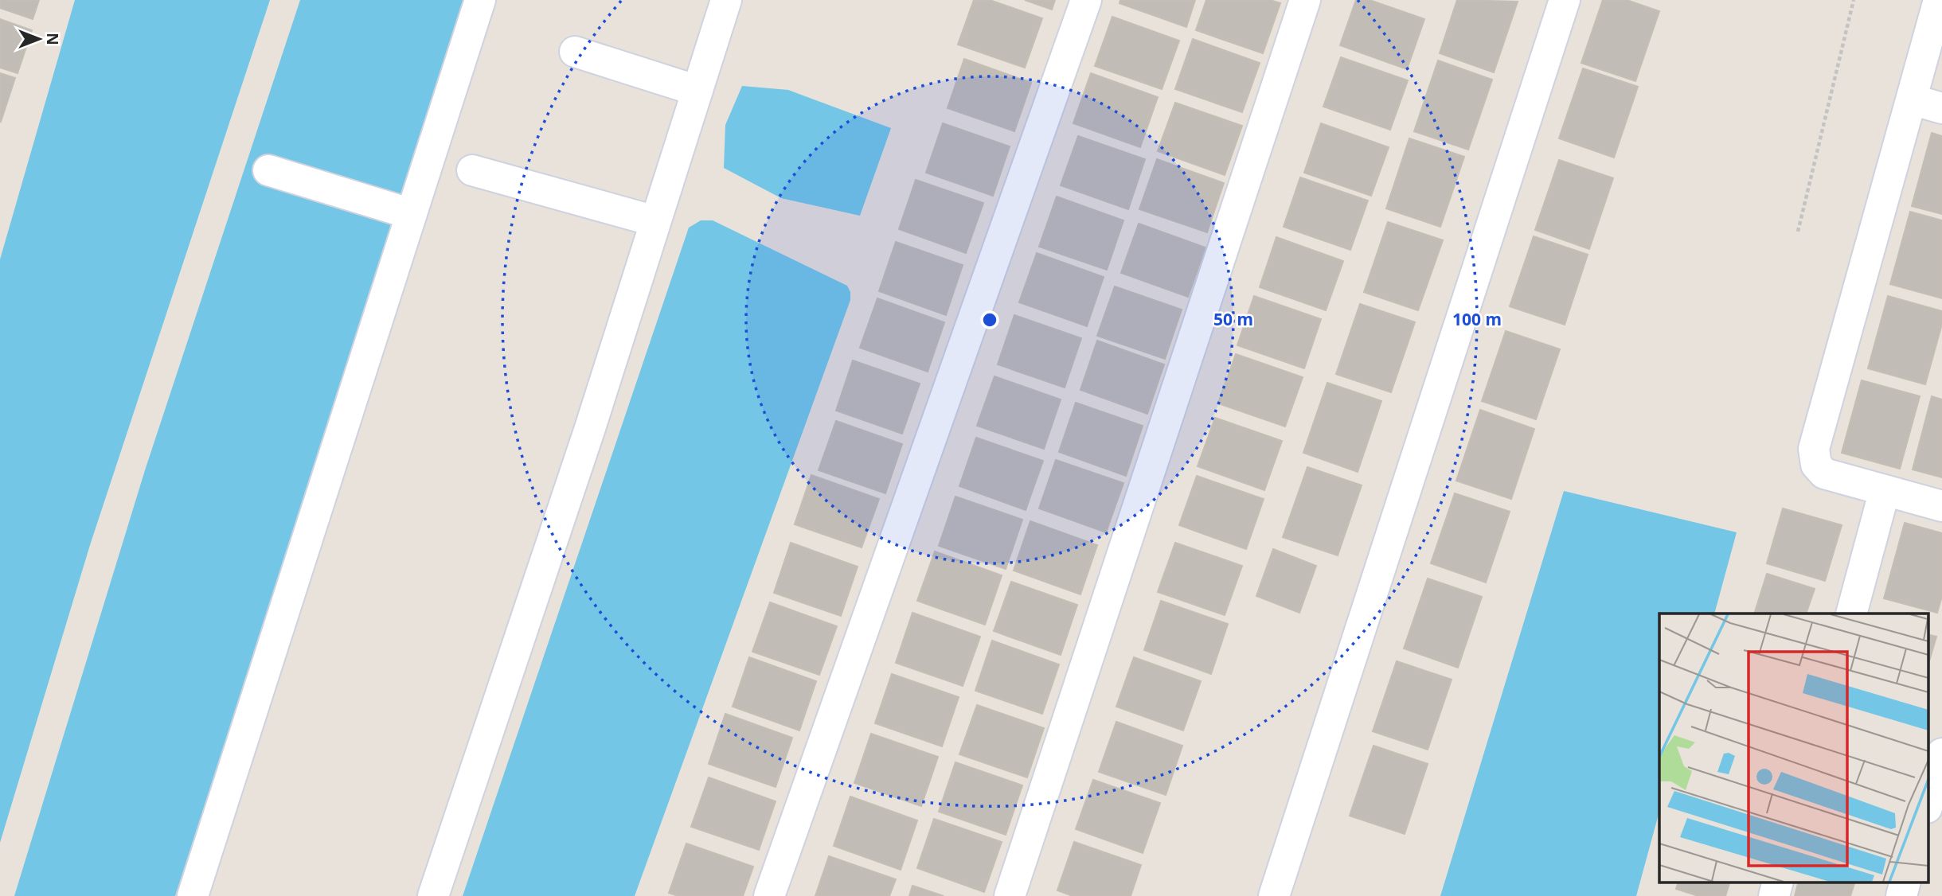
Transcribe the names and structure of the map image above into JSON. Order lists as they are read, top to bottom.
{
  "north": "right",
  "rings": ["50 m", "100 m"]
}
